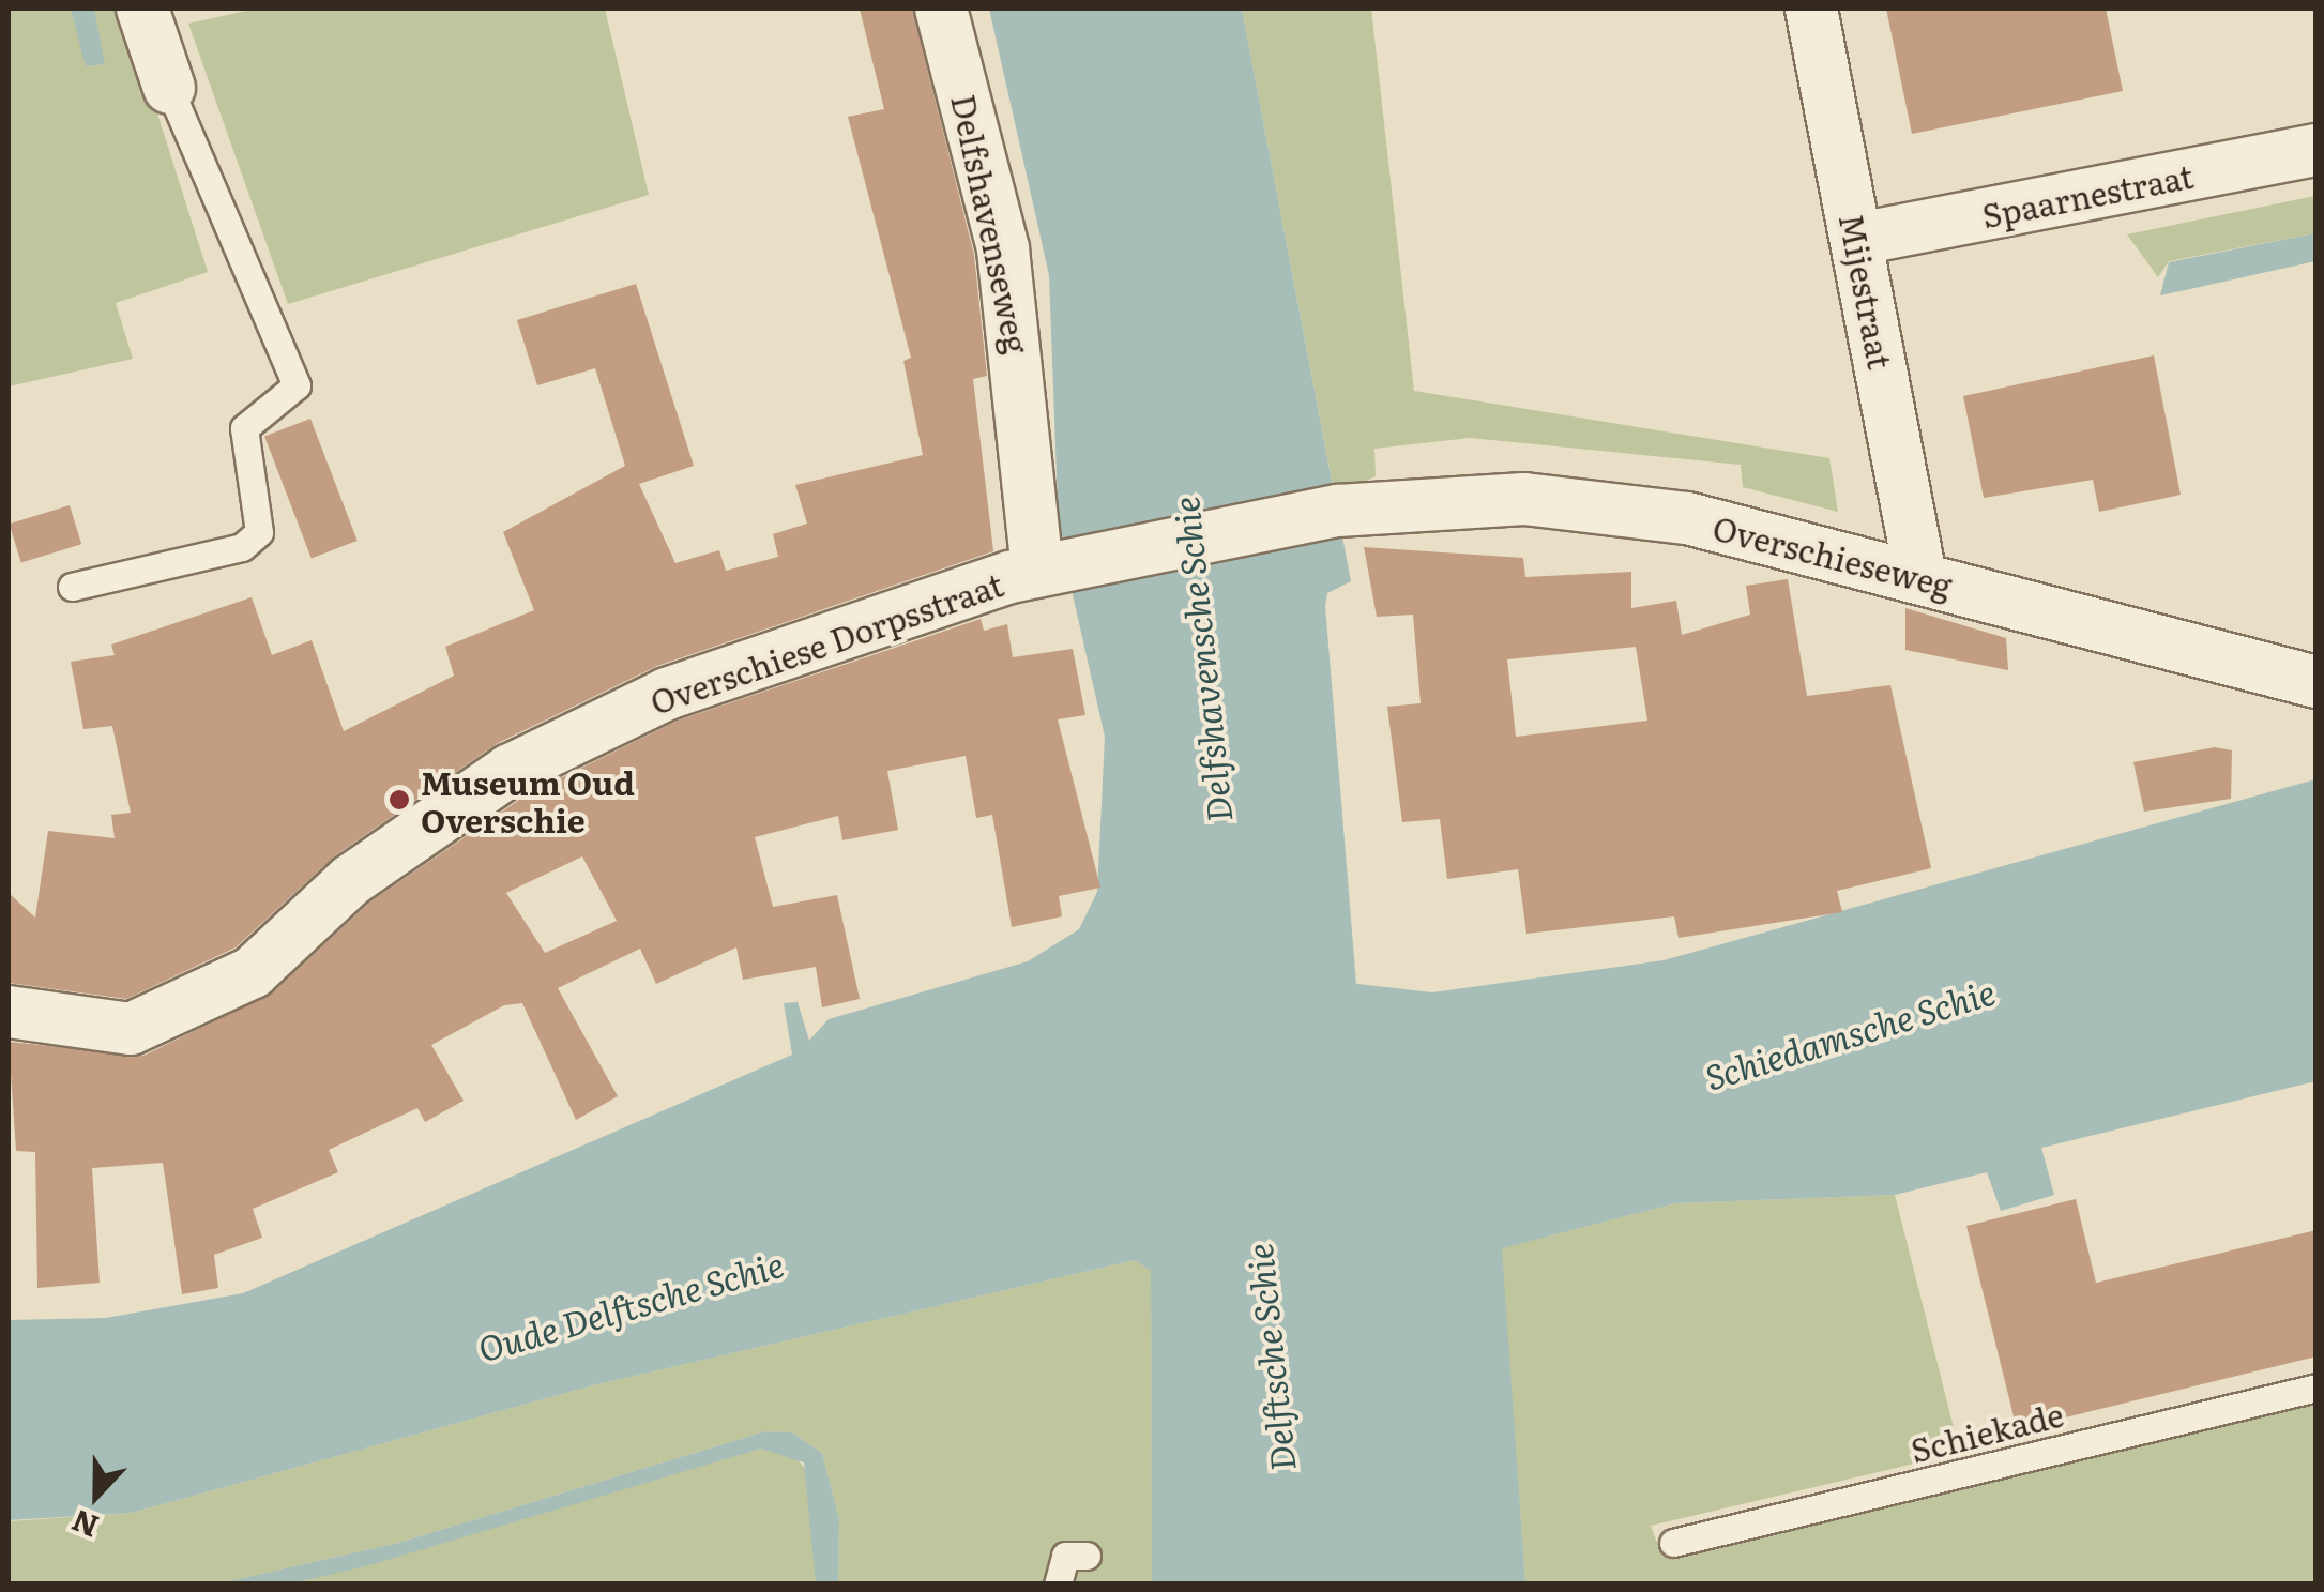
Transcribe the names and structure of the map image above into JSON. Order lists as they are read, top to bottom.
{
  "streets": {
    "street": [
      "Spaarnestraat",
      "Delfshavenseweg",
      "Mijestraat",
      "Overschieseweg",
      "Overschiese Dorpsstraat"
    ],
    "lane": ["Schiekade"]
  },
  "crossings": [
    ["Spaarnestraat", "Mijestraat"],
    ["Delfshavenseweg", "Overschieseweg"],
    ["Delfshavenseweg", "Overschiese Dorpsstraat"],
    ["Mijestraat", "Overschieseweg"],
    ["Overschieseweg", "Overschiese Dorpsstraat"]
  ],
  "water": [
    "Delfshavensche Schie",
    "Schiedamsche Schie",
    "Oude Delftsche Schie",
    "Delftsche Schie"
  ],
  "places": ["Museum Oud Overschie"],
  "north": "bottom"
}
